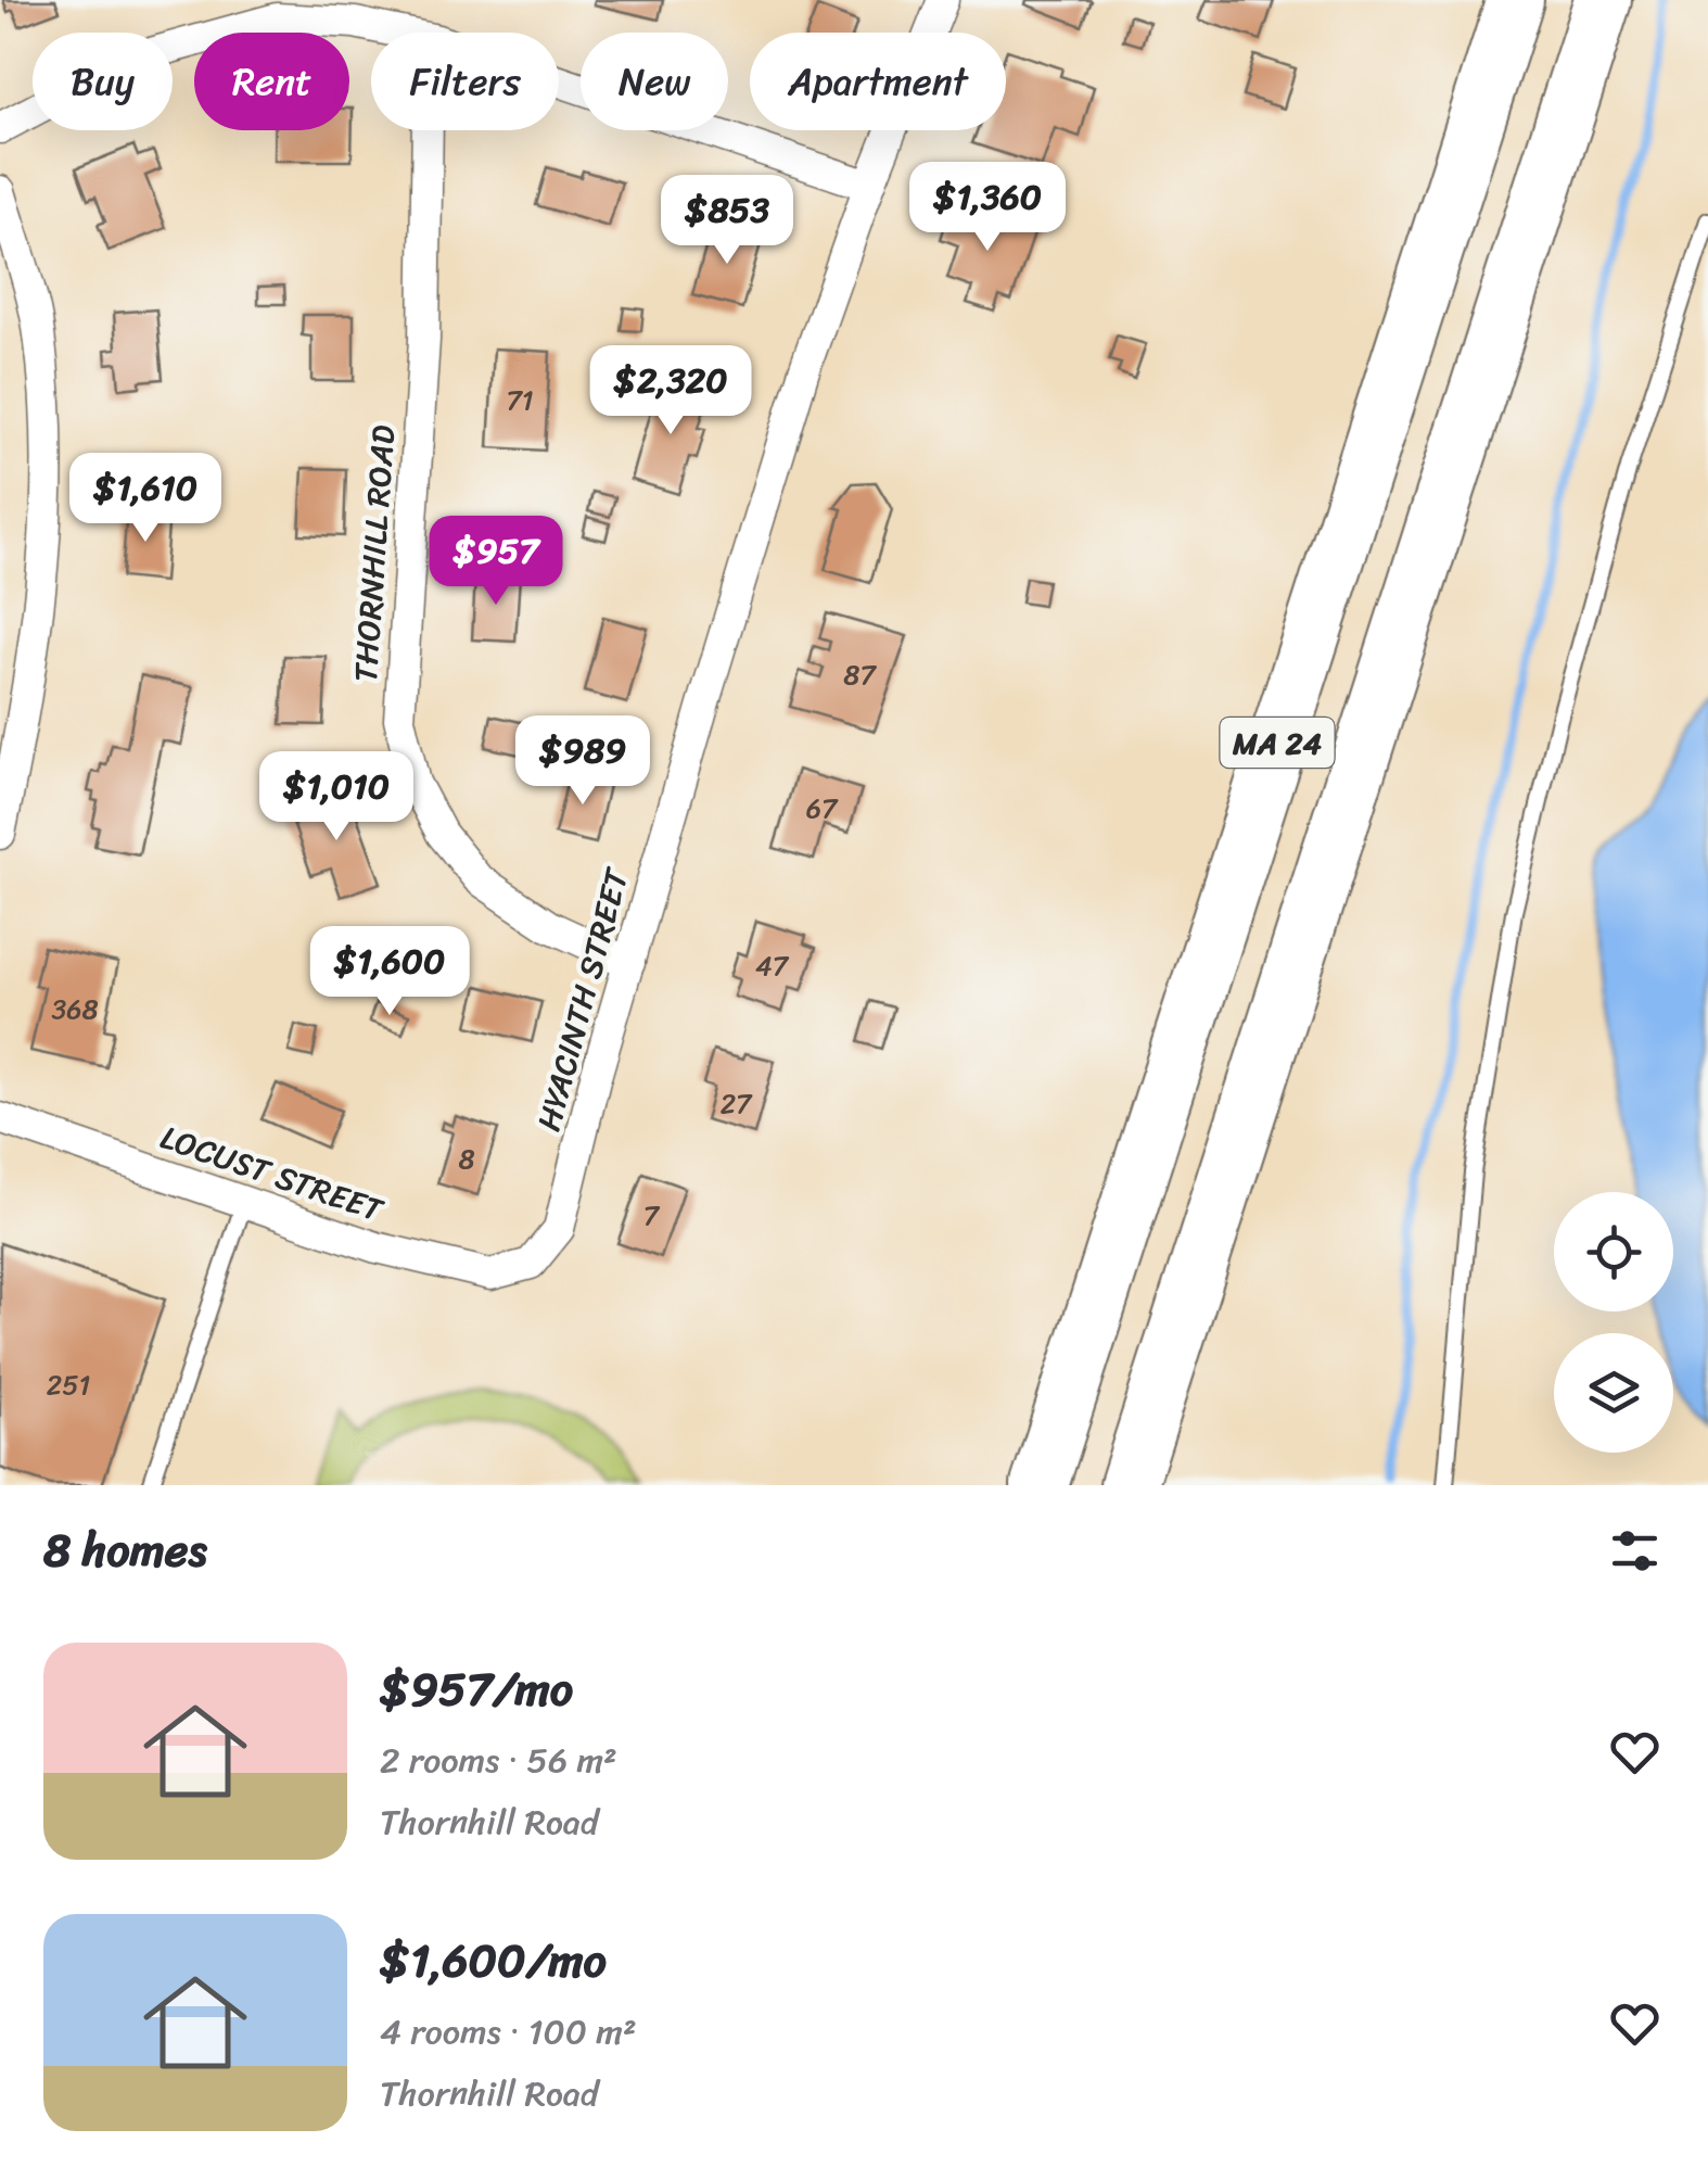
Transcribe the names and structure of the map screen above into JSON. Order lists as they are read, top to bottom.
{
  "streets": {
    "highway": ["MA 24"],
    "street": ["THORNHILL ROAD", "HYACINTH STREET", "LOCUST STREET"]
  },
  "crossings": [
    ["THORNHILL ROAD", "HYACINTH STREET"],
    ["HYACINTH STREET", "LOCUST STREET"]
  ],
  "house_numbers": [
    "71",
    "87",
    "67",
    "47",
    "368",
    "27",
    "8",
    "7",
    "251"
  ],
  "page": {
    "chip": [
      "Buy",
      "Rent",
      "Filters",
      "New",
      "Apartment"
    ],
    "price": [
      "$1,360",
      "$853",
      "$2,320",
      "$1,610",
      "$957",
      "$989",
      "$1,010",
      "$1,600"
    ],
    "heading": "8 homes",
    "list": [
      {
        "name": "$957/mo",
        "note": "2 rooms · 56 m² · Thornhill Road"
      },
      {
        "name": "$1,600/mo",
        "note": "4 rooms · 100 m² · Thornhill Road"
      }
    ]
  }
}
